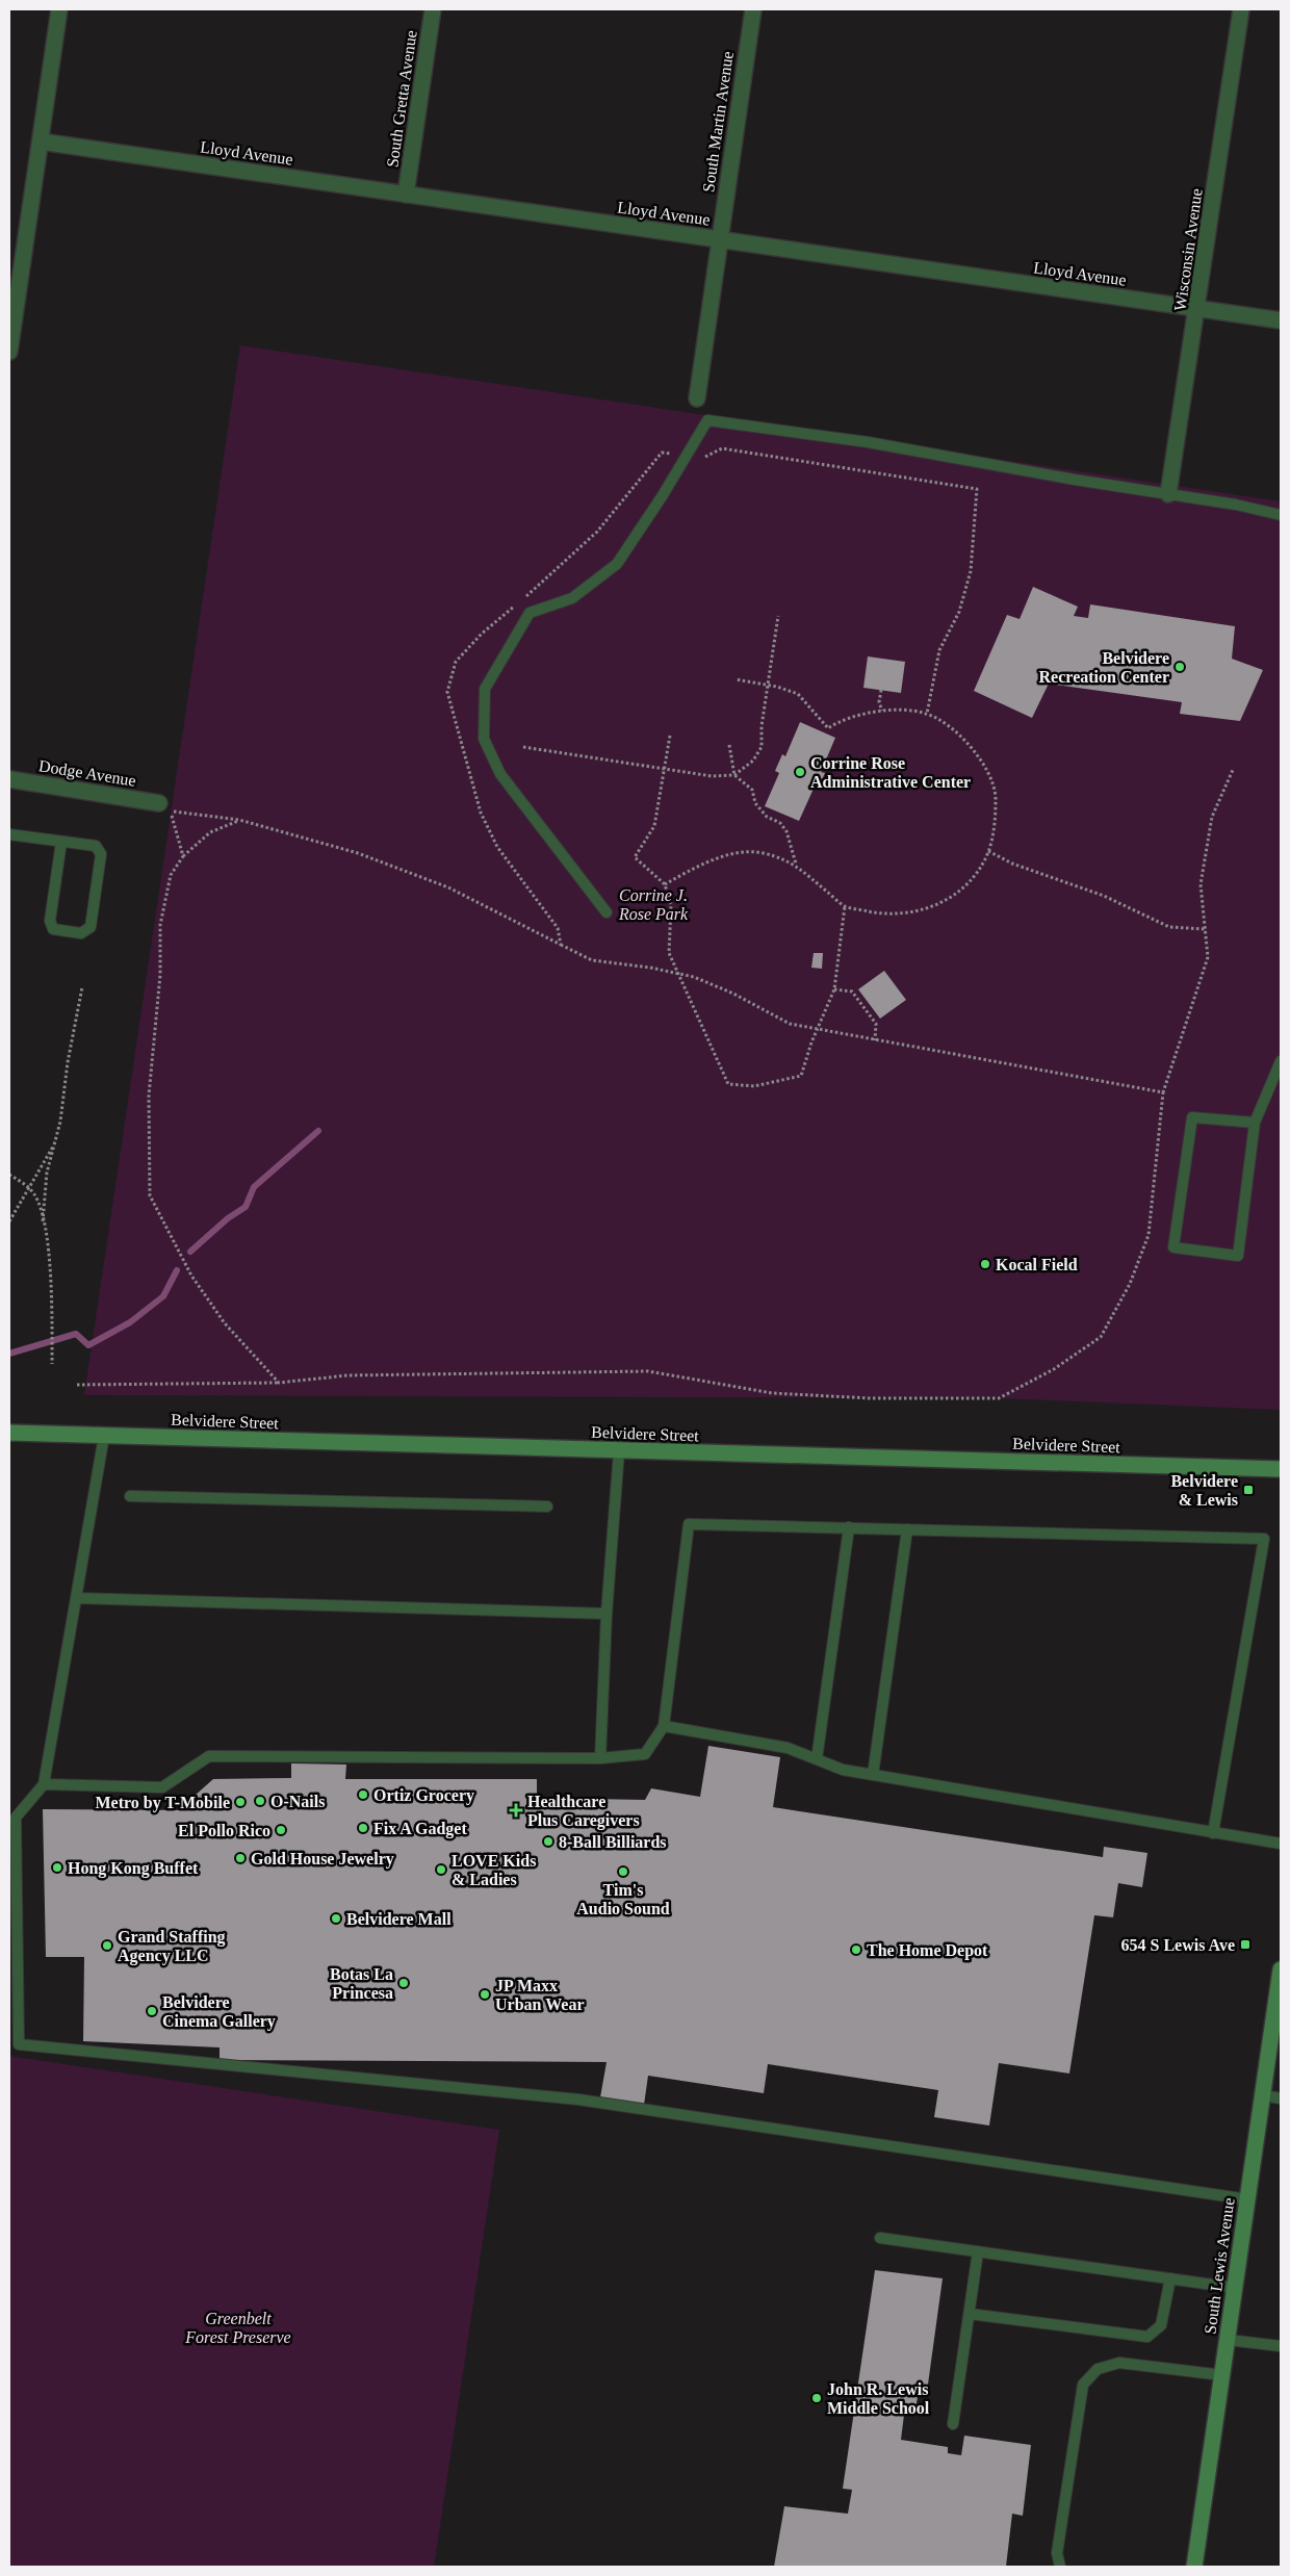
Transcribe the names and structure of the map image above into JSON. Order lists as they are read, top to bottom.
{
  "streets": {
    "main road": ["Belvidere Street", "South Lewis Avenue"],
    "street": [
      "South Gretta Avenue",
      "South Martin Avenue",
      "Lloyd Avenue",
      "Wisconsin Avenue",
      "Dodge Avenue"
    ]
  },
  "crossings": [
    ["South Gretta Avenue", "Lloyd Avenue"],
    ["South Martin Avenue", "Lloyd Avenue"],
    ["Lloyd Avenue", "Wisconsin Avenue"]
  ],
  "parks": ["Corrine J. Rose Park", "Greenbelt Forest Preserve"],
  "places": {
    "other": [
      "Belvidere Recreation Center",
      "Corrine Rose Administrative Center",
      "Kocal Field",
      "Ortiz Grocery",
      "O-Nails",
      "Metro by T-Mobile",
      "Fix A Gadget",
      "El Pollo Rico",
      "8-Ball Billiards",
      "Gold House Jewelry",
      "Hong Kong Buffet",
      "LOVE Kids & Ladies",
      "Tim's Audio Sound",
      "Belvidere Mall",
      "Grand Staffing Agency LLC",
      "The Home Depot",
      "Botas La Princesa",
      "JP Maxx Urban Wear",
      "Belvidere Cinema Gallery",
      "John R. Lewis Middle School"
    ],
    "transit": ["Belvidere & Lewis", "654 S Lewis Ave"],
    "health": ["Healthcare Plus Caregivers"]
  }
}
